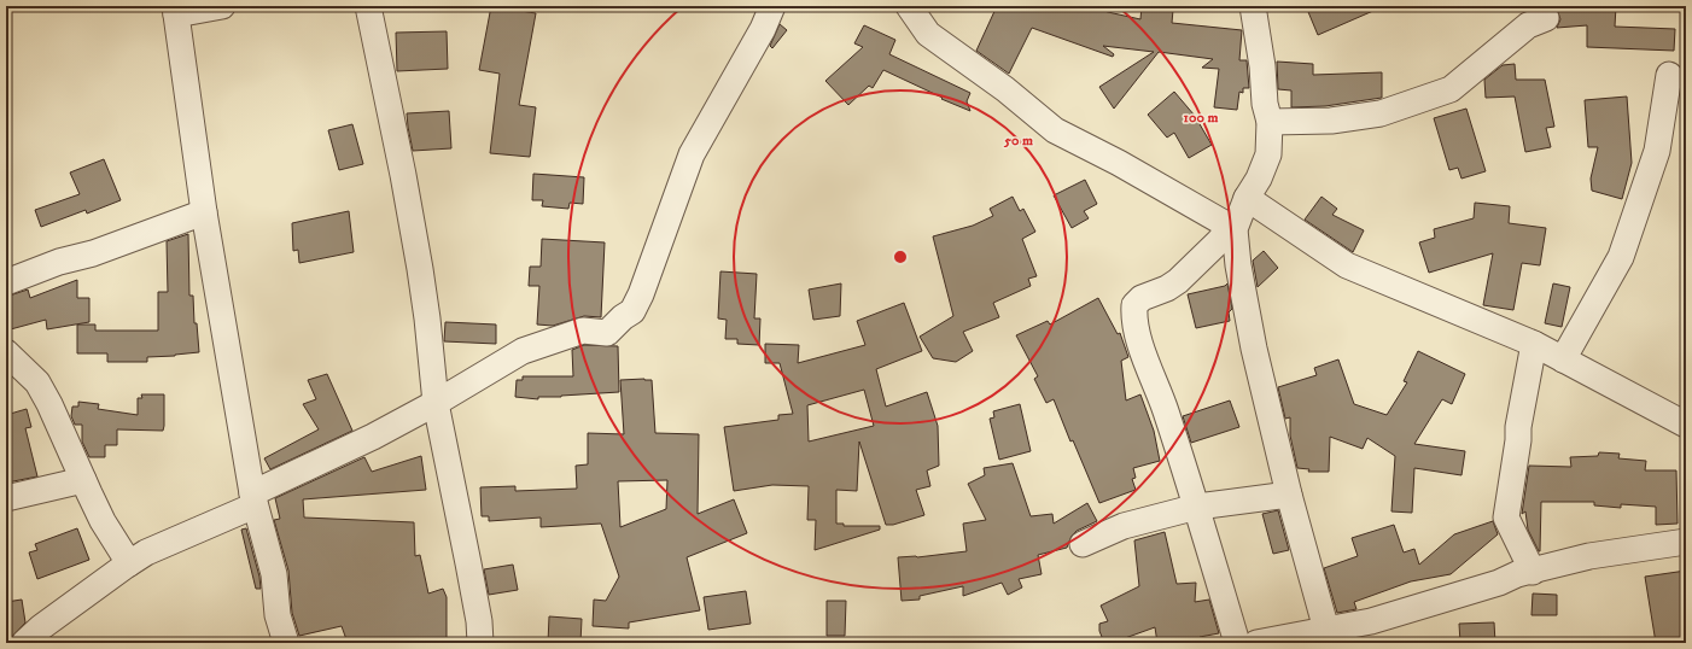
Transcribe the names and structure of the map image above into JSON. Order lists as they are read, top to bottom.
{
  "rings": ["100 m", "50 m"]
}
